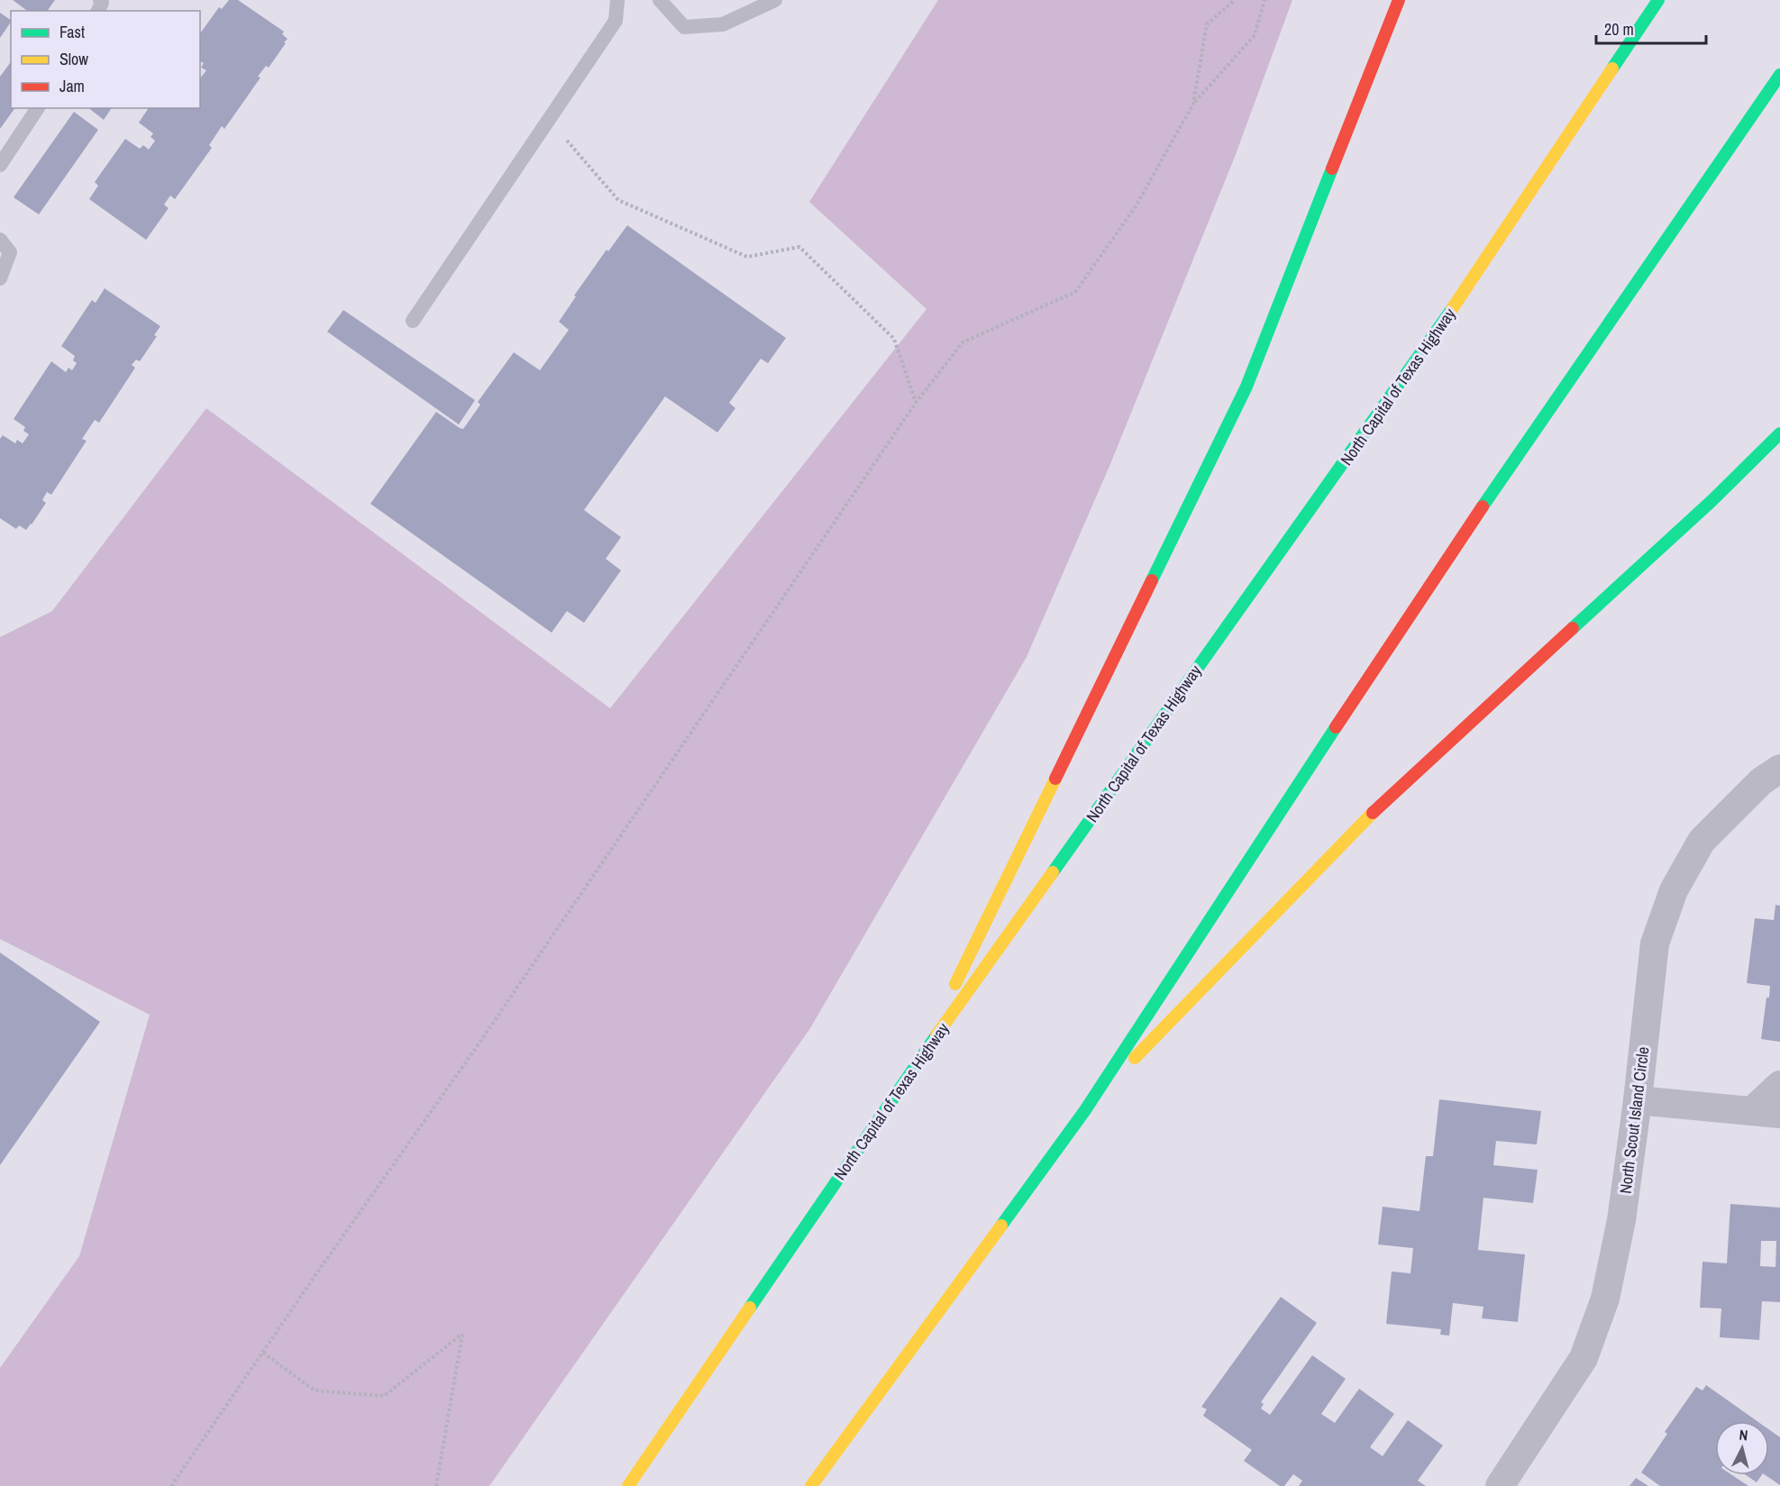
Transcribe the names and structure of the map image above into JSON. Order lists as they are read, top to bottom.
{
  "streets": {
    "highway": ["North Capital of Texas Highway"],
    "street": ["North Scout Island Circle"]
  },
  "legend": ["Fast", "Slow", "Jam"],
  "scale_bar": "20 m",
  "north": "top"
}
